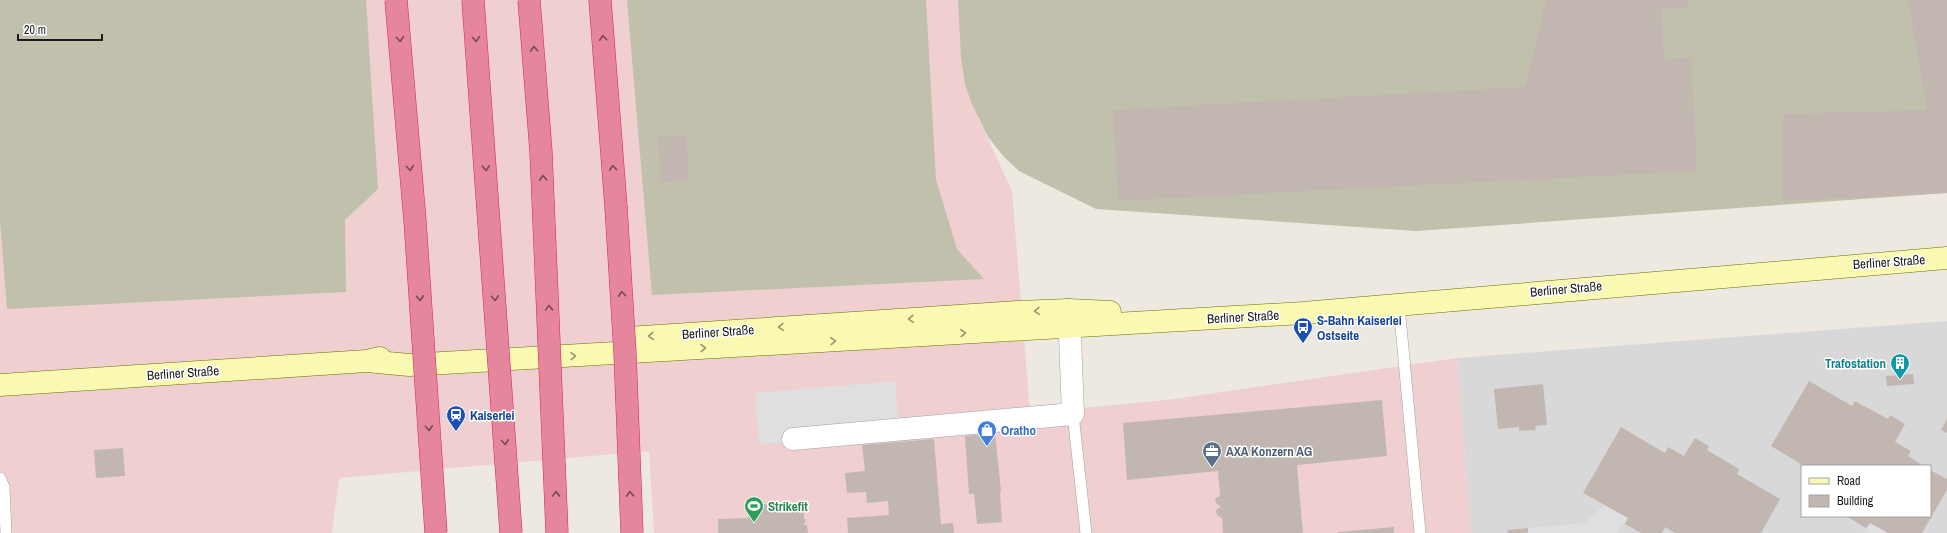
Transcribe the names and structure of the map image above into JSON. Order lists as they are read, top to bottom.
{
  "streets": {
    "main road": ["Berliner Straße"]
  },
  "places": {
    "bus stop": ["S-Bahn Kaiserlei Ostseite"],
    "building": ["Trafostation"],
    "station": ["Kaiserlei"],
    "shop": ["Oratho"],
    "office": ["AXA Konzern AG"],
    "sports": ["Strikefit"]
  },
  "legend": ["Road", "Building"],
  "scale_bar": "20 m"
}
